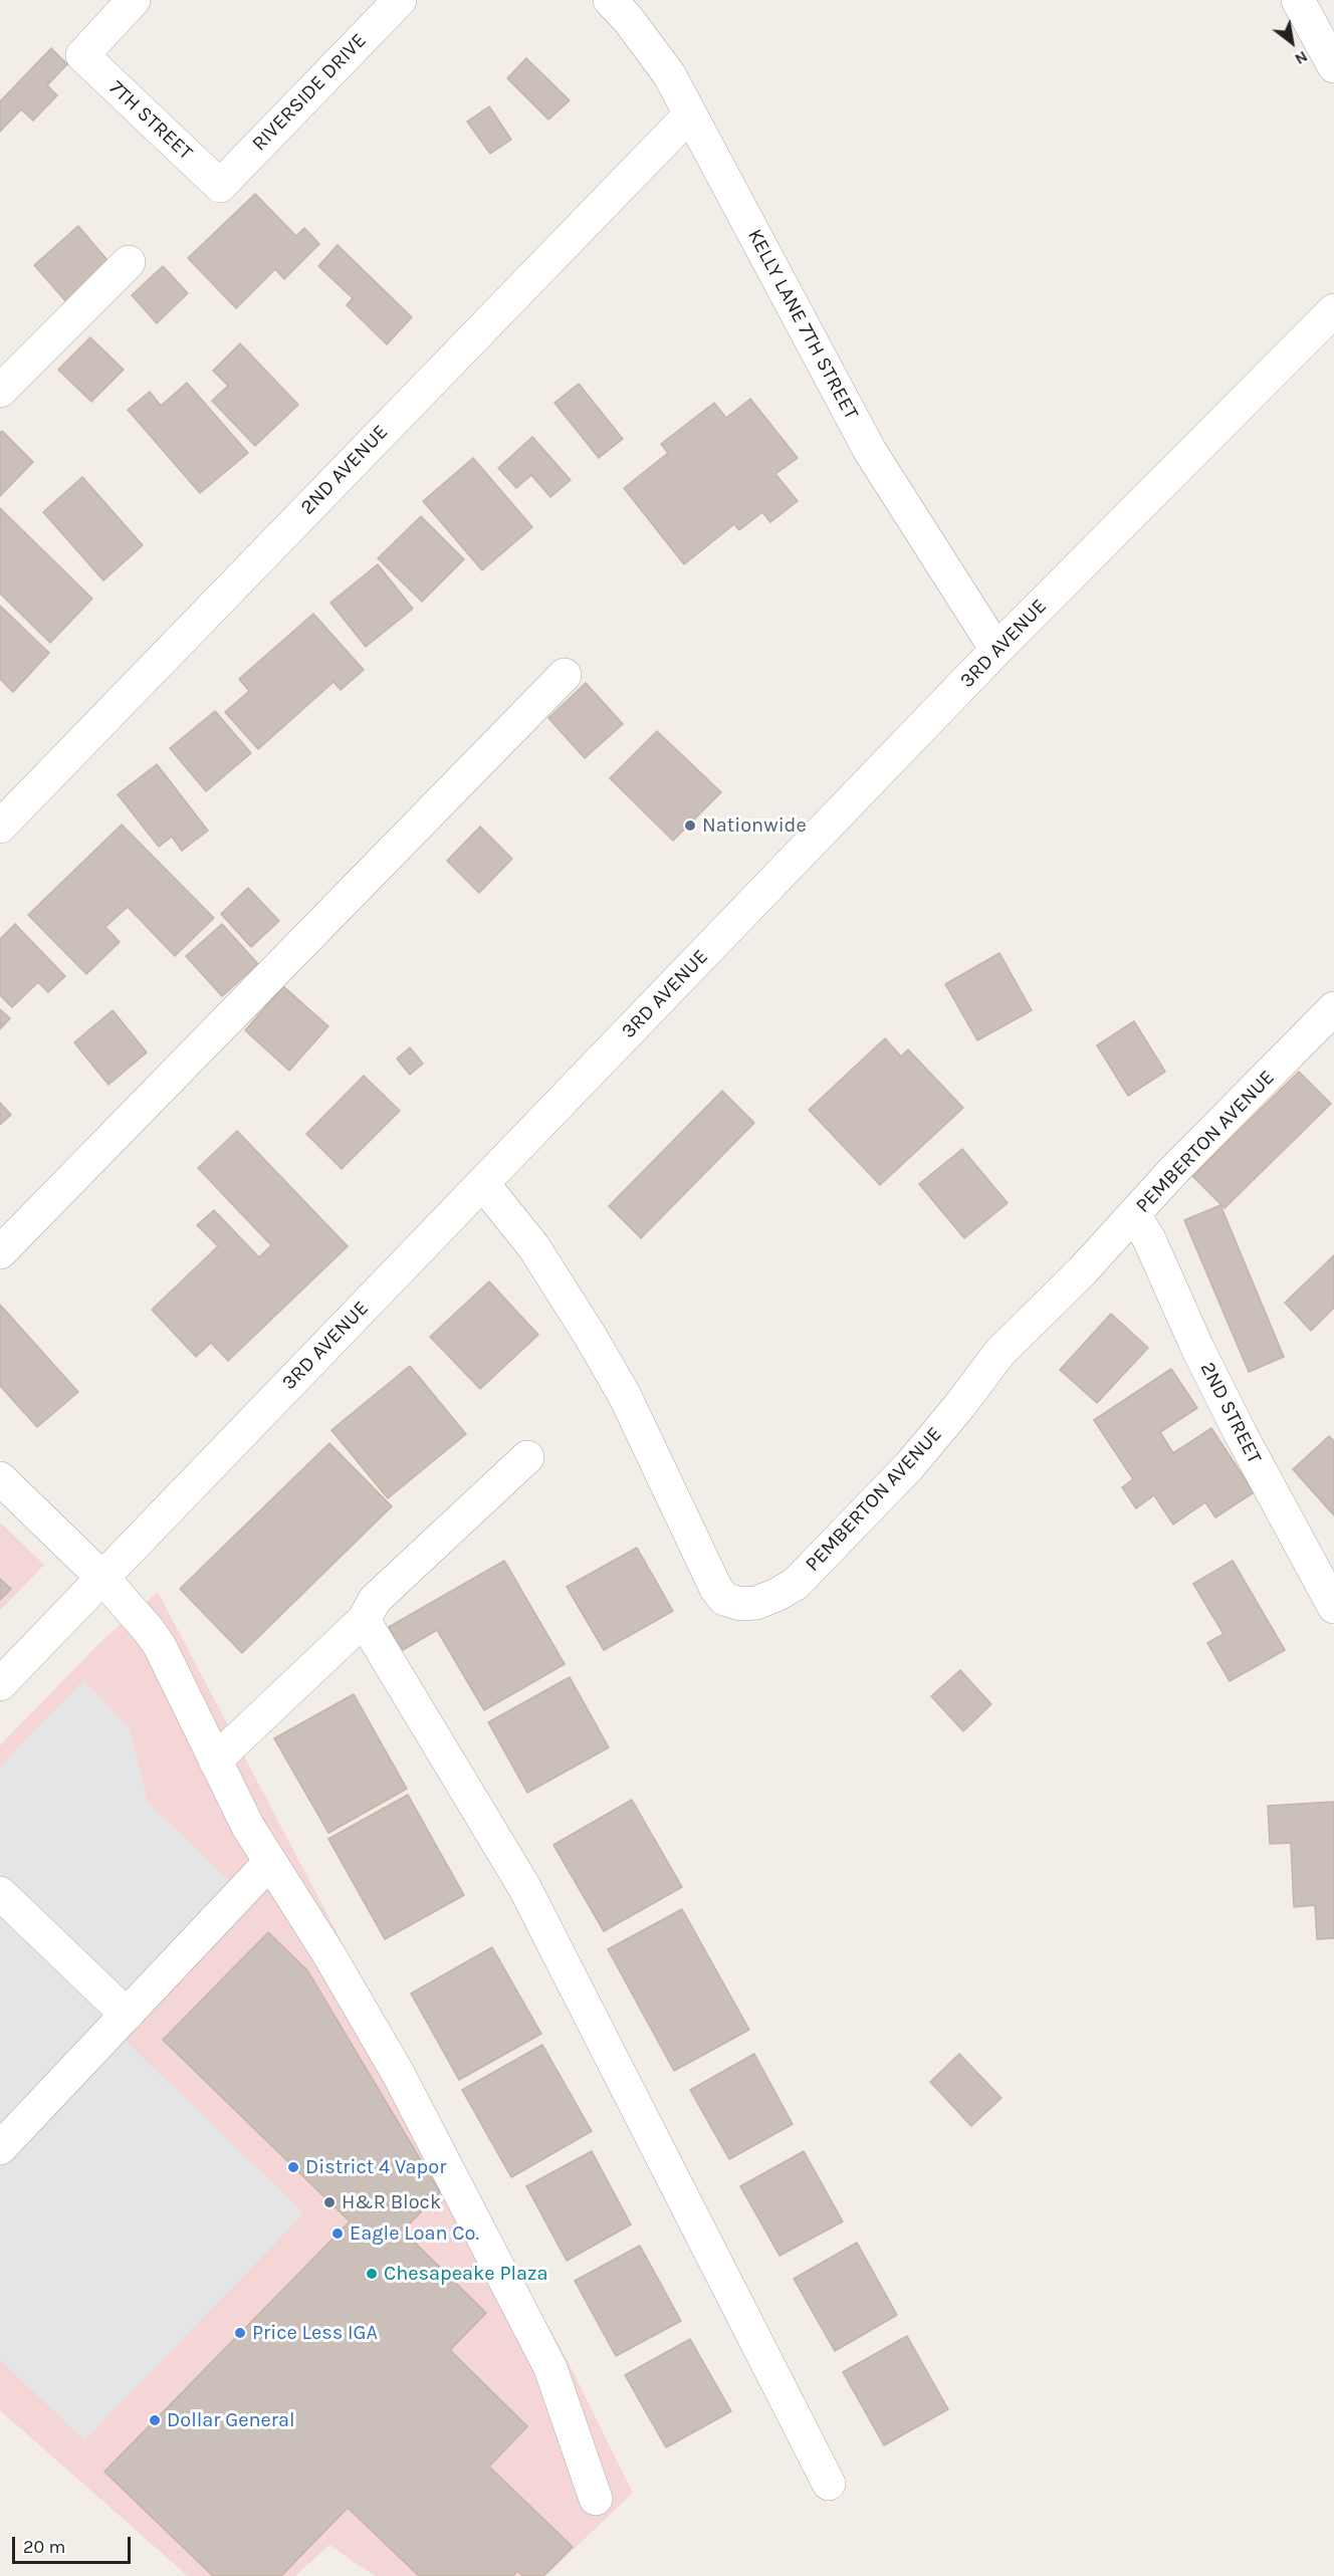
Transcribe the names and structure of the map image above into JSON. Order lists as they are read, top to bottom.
{
  "streets": {
    "street": [
      "RIVERSIDE DRIVE",
      "7TH STREET",
      "KELLY LANE 7TH STREET",
      "2ND AVENUE",
      "3RD AVENUE",
      "PEMBERTON AVENUE",
      "2ND STREET"
    ]
  },
  "crossings": [
    ["RIVERSIDE DRIVE", "7TH STREET"],
    ["KELLY LANE 7TH STREET", "2ND AVENUE"],
    ["KELLY LANE 7TH STREET", "3RD AVENUE"],
    ["3RD AVENUE", "PEMBERTON AVENUE"],
    ["PEMBERTON AVENUE", "2ND STREET"]
  ],
  "places": [
    "Nationwide",
    "District 4 Vapor",
    "H&R Block",
    "Eagle Loan Co.",
    "Chesapeake Plaza",
    "Price Less IGA",
    "Dollar General"
  ],
  "scale_bar": "20 m",
  "north": "bottom right"
}
